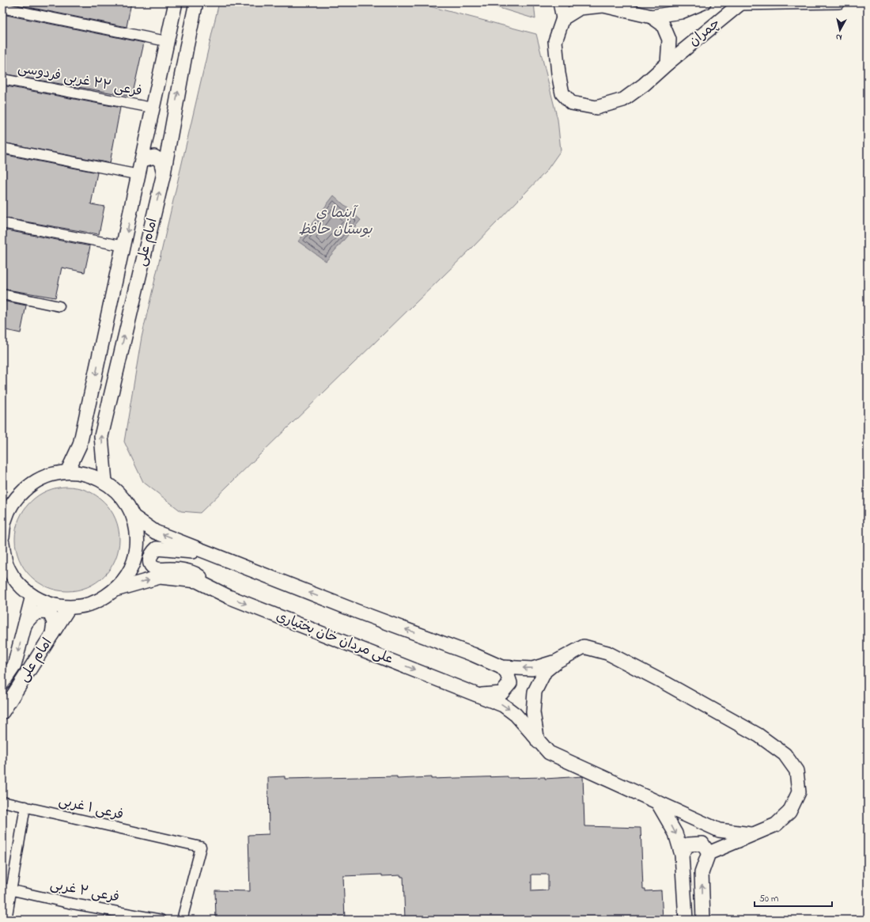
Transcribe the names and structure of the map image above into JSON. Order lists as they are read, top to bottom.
{
  "streets": {
    "main road": ["چمران", "امام علی", "علی مردان خان بختیاری"],
    "street": ["فرعی ۲۲ غربی فردوسی", "فرعی ۱ غربی", "فرعی ۲ غربی"]
  },
  "crossings": [
    ["فرعی ۲۲ غربی فردوسی", "امام علی"]
  ],
  "water": ["آبنما ی بوستان حافظ"],
  "scale_bar": "50 m",
  "north": "bottom"
}
